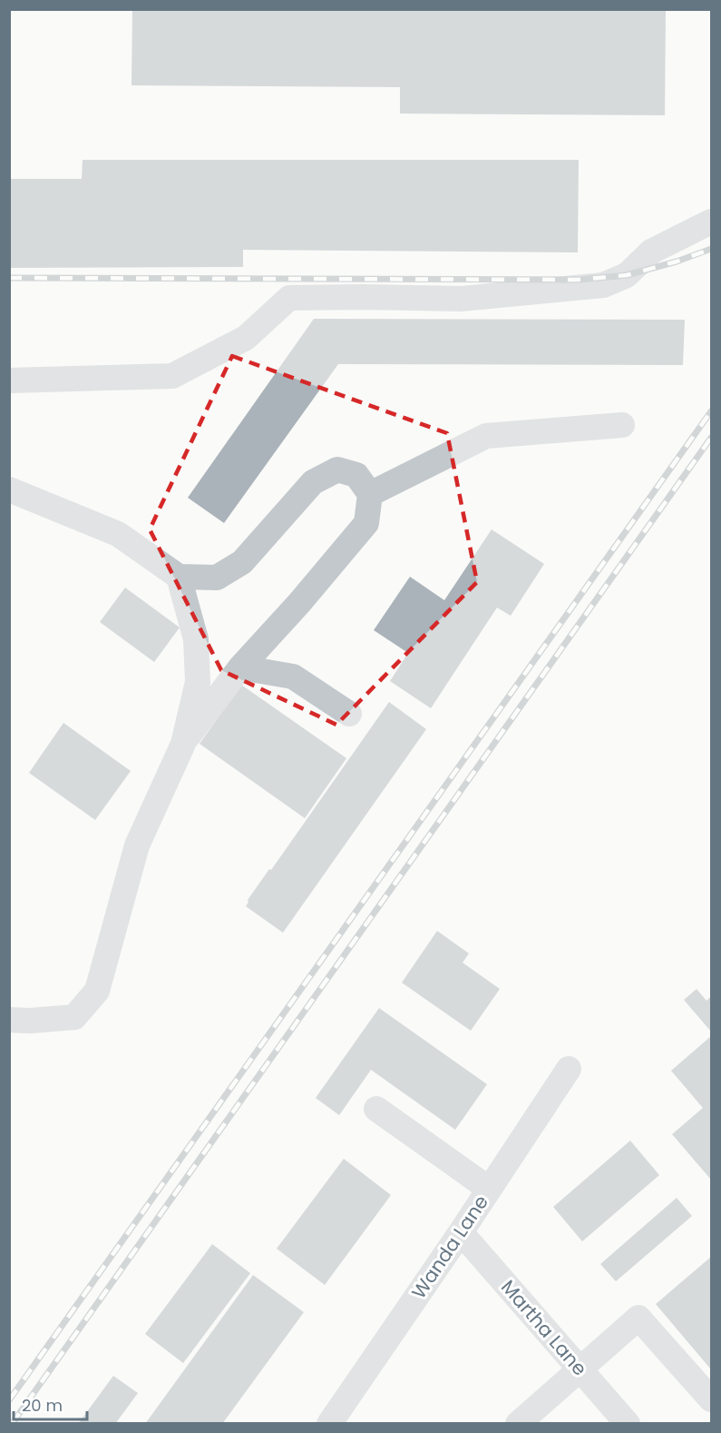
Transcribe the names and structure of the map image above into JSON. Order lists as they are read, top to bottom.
{
  "streets": {
    "street": ["Wanda Lane", "Martha Lane"]
  },
  "crossings": [
    ["Wanda Lane", "Martha Lane"]
  ],
  "scale_bar": "20 m"
}
